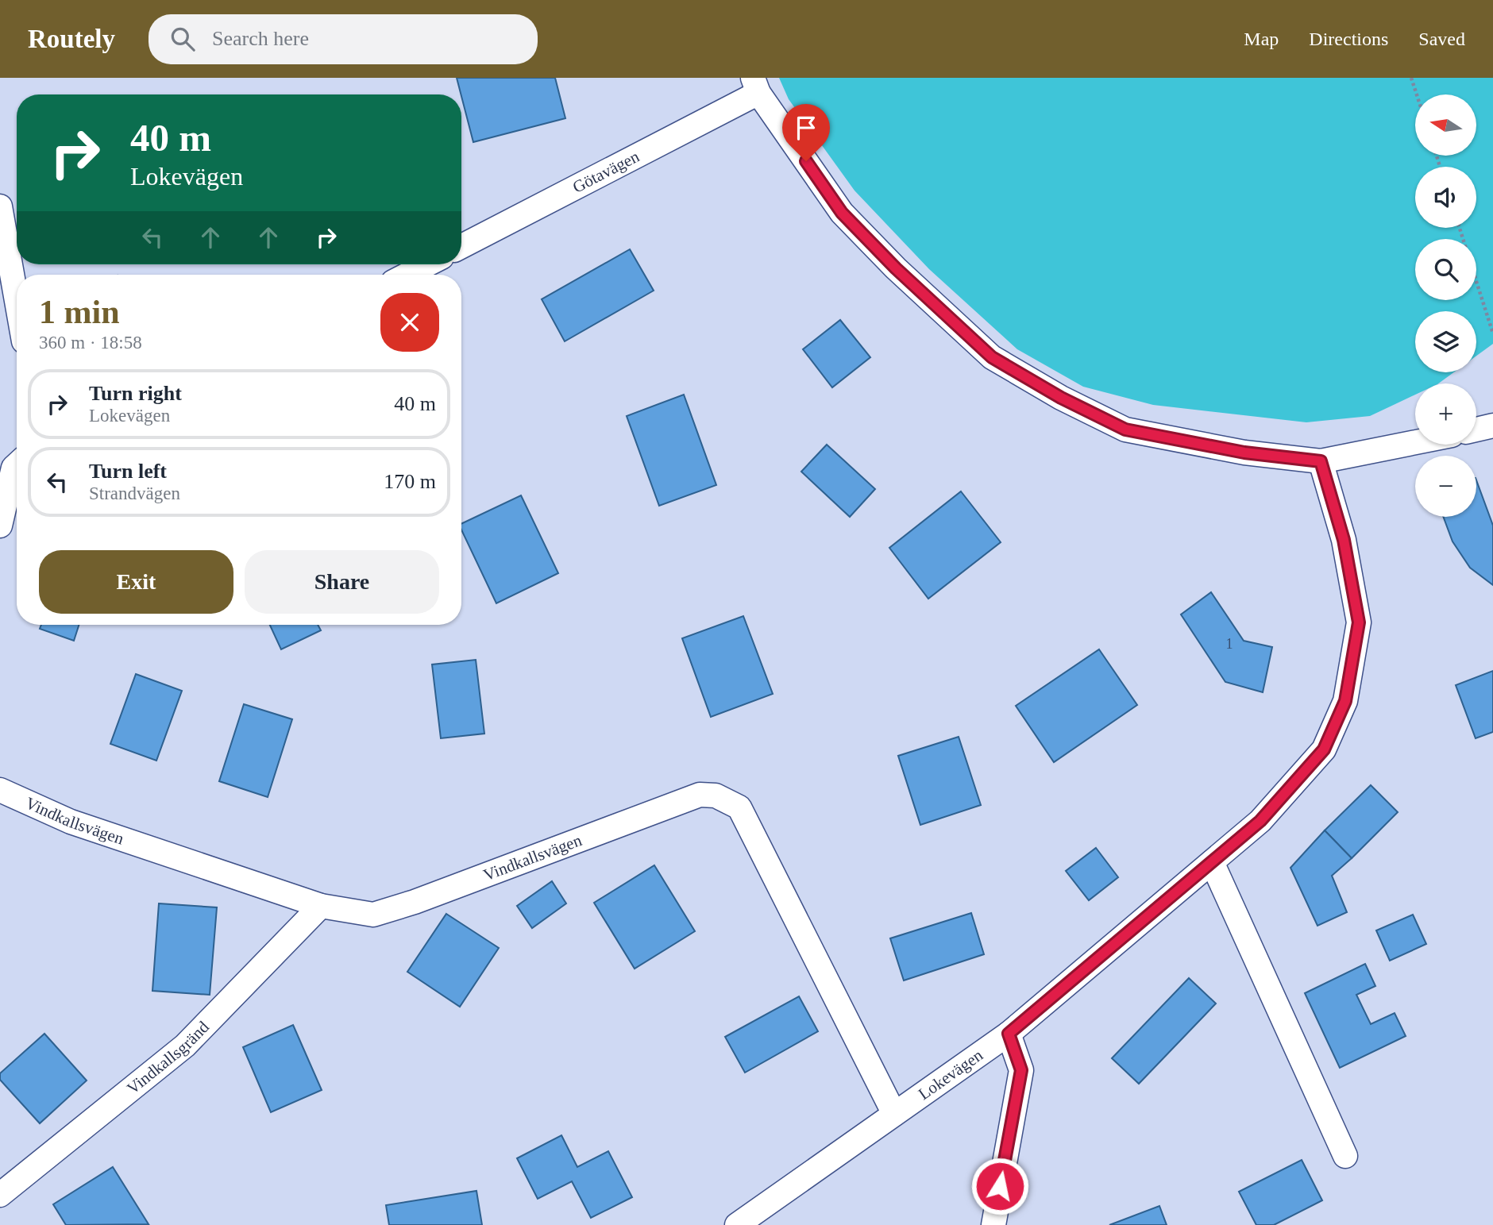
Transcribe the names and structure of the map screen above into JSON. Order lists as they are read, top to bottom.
{
  "streets": {
    "street": [
      "Götavägen",
      "Vindkallsvägen",
      "Vindkallsgränd",
      "Lokevägen"
    ]
  },
  "crossings": [
    ["Vindkallsvägen", "Vindkallsgränd"],
    ["Vindkallsvägen", "Lokevägen"]
  ],
  "house_numbers": ["1"],
  "north": "left",
  "page": {
    "header": "Routely",
    "search": "Search here",
    "nav": ["Map", "Directions", "Saved"],
    "map_buttons": ["+", "−"],
    "turn": ["40 m", "Lokevägen"],
    "heading": ["1 min", "360 m · 18:58"],
    "list": [
      {
        "name": "Turn right",
        "note": "Lokevägen",
        "value": "40 m"
      },
      {
        "name": "Turn left",
        "note": "Strandvägen",
        "value": "170 m"
      }
    ],
    "buttons": ["Exit", "Share"]
  }
}
